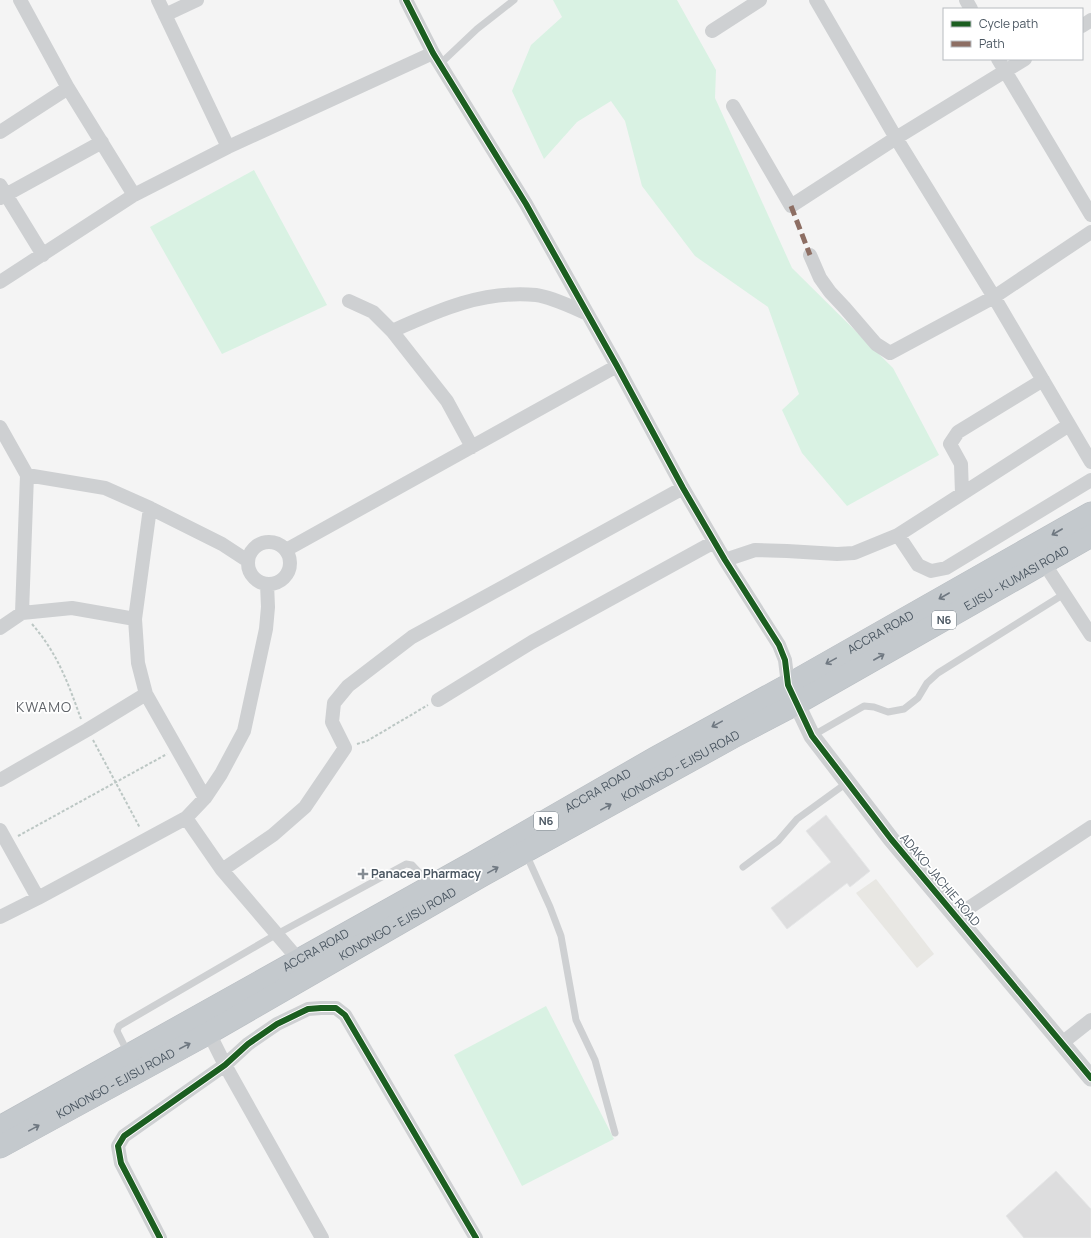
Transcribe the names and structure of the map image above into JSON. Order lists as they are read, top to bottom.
{
  "streets": {
    "highway": [
      "EJISU - KUMASI ROAD",
      "N6",
      "ACCRA ROAD",
      "KONONGO - EJISU ROAD"
    ],
    "street": ["ADAKO-JACHIE ROAD"]
  },
  "crossings": [
    ["EJISU - KUMASI ROAD", "ACCRA ROAD"],
    ["EJISU - KUMASI ROAD", "KONONGO - EJISU ROAD"],
    ["EJISU - KUMASI ROAD", "ADAKO-JACHIE ROAD"],
    ["ACCRA ROAD", "KONONGO - EJISU ROAD"],
    ["ACCRA ROAD", "ADAKO-JACHIE ROAD"],
    ["KONONGO - EJISU ROAD", "ADAKO-JACHIE ROAD"]
  ],
  "one_way": ["EJISU - KUMASI ROAD", "ACCRA ROAD", "KONONGO - EJISU ROAD"],
  "districts": ["KWAMO"],
  "places": {
    "health": ["Panacea Pharmacy"]
  },
  "legend": ["Cycle path", "Path"]
}
